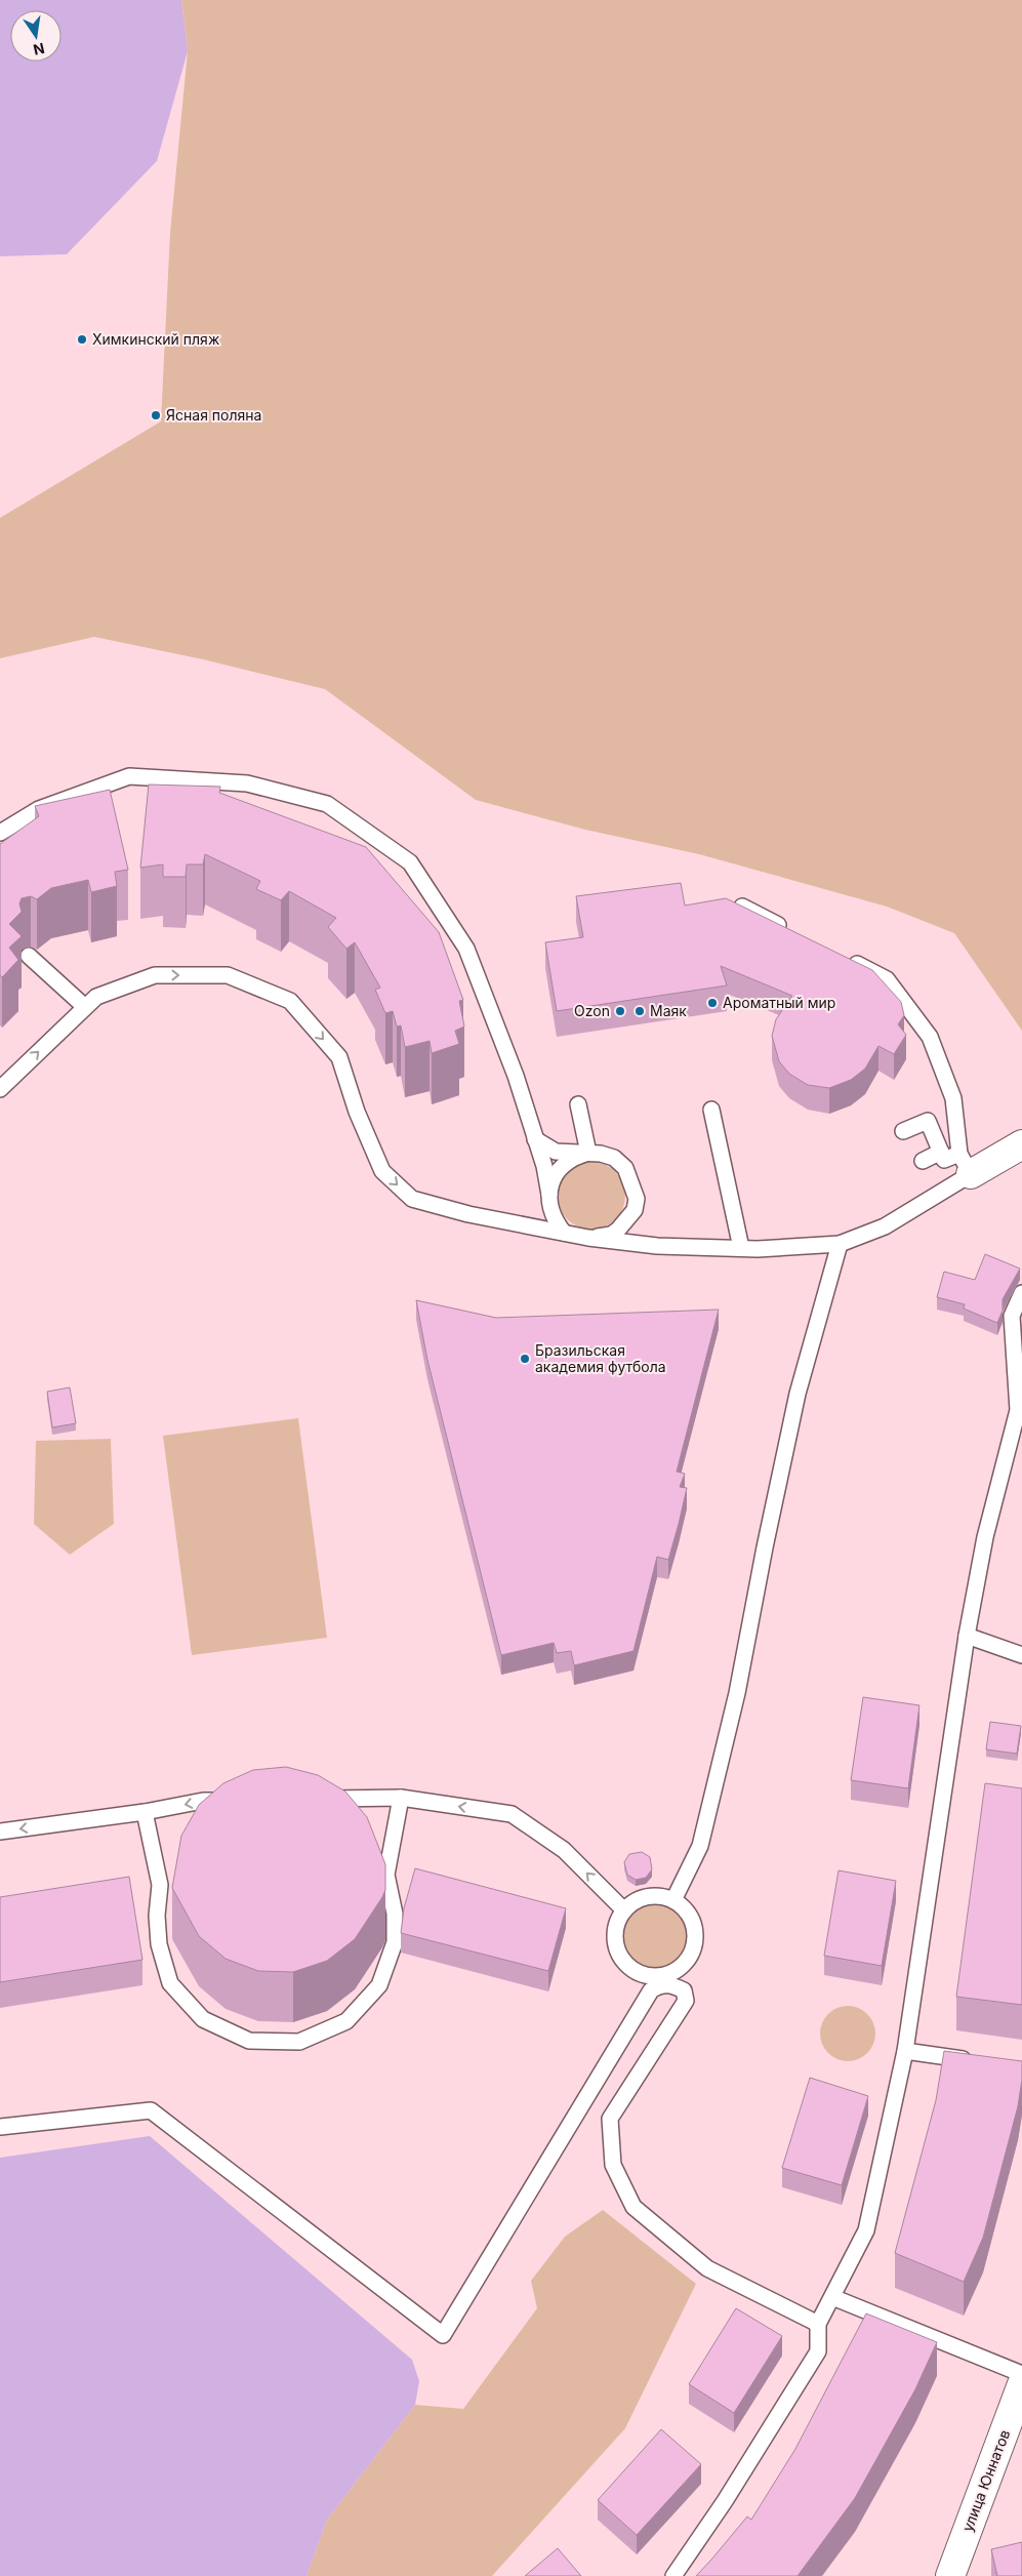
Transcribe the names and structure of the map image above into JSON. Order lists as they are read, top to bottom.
{
  "streets": {
    "street": ["улица Юннатов"]
  },
  "places": [
    "Химкинский пляж",
    "Ясная поляна",
    "Ароматный мир",
    "Ozon",
    "Маяк",
    "Бразильская академия футбола"
  ],
  "north": "bottom"
}
